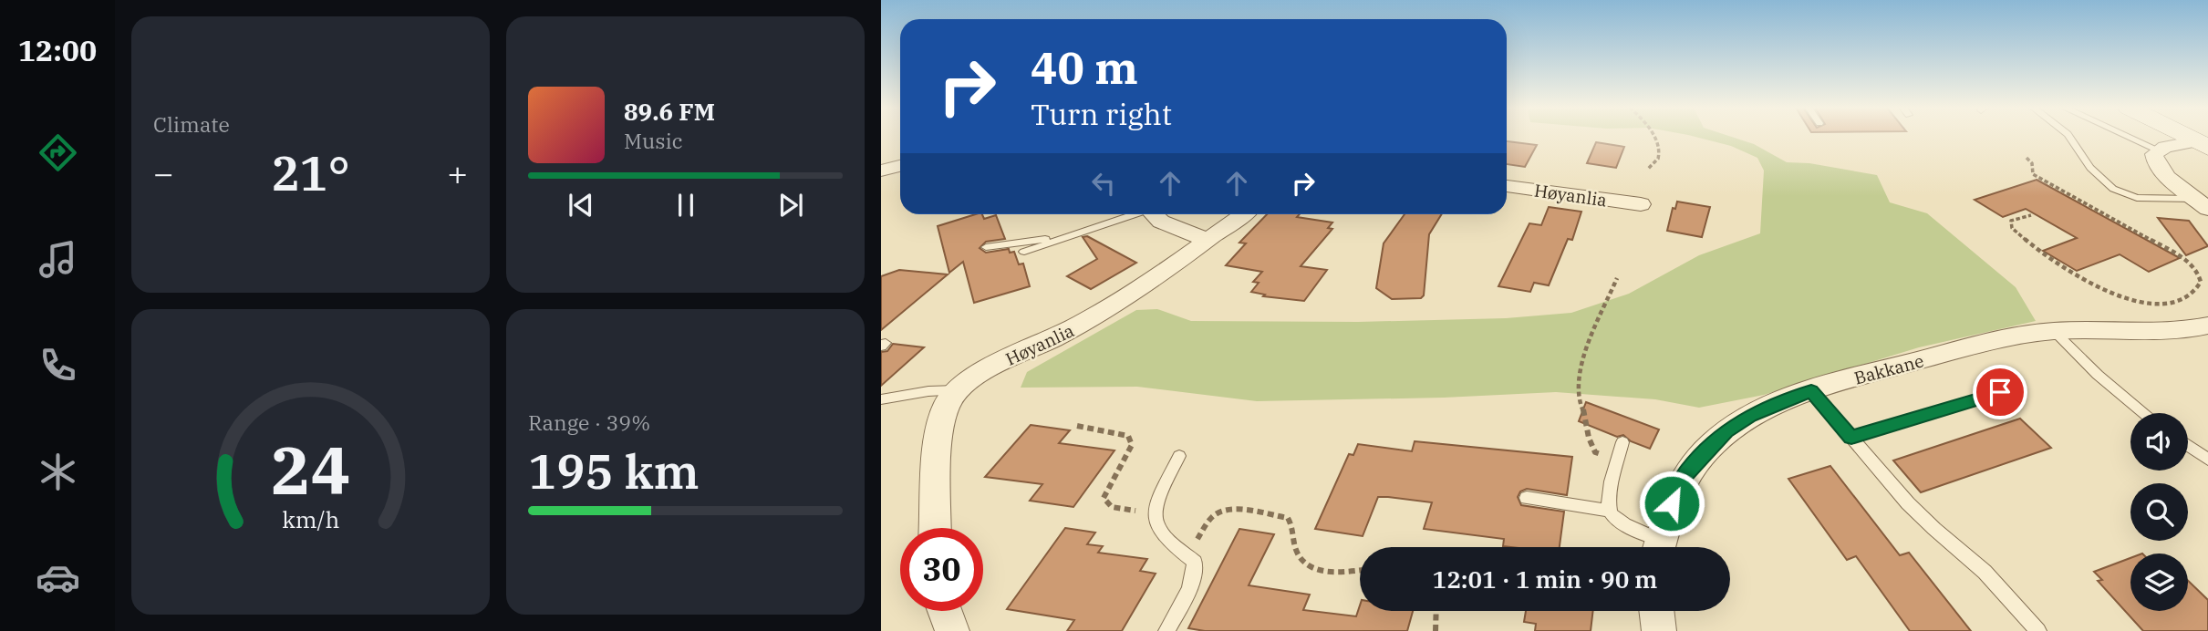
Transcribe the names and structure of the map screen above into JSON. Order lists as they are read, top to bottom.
{
  "streets": {
    "street": ["Høyanlia", "Bakkane"]
  },
  "page": {
    "tabs": "12:00",
    "tile": [
      "Climate",
      ["Range · 39%", "195 km"]
    ],
    "turn": ["40 m", "Turn right"],
    "song": ["89.6 FM", "Music"],
    "heat": ["−", "21°", "+"],
    "limit": "30",
    "trip": "12:01 · 1 min · 90 m",
    "gauge": ["24", "km/h"]
  }
}
